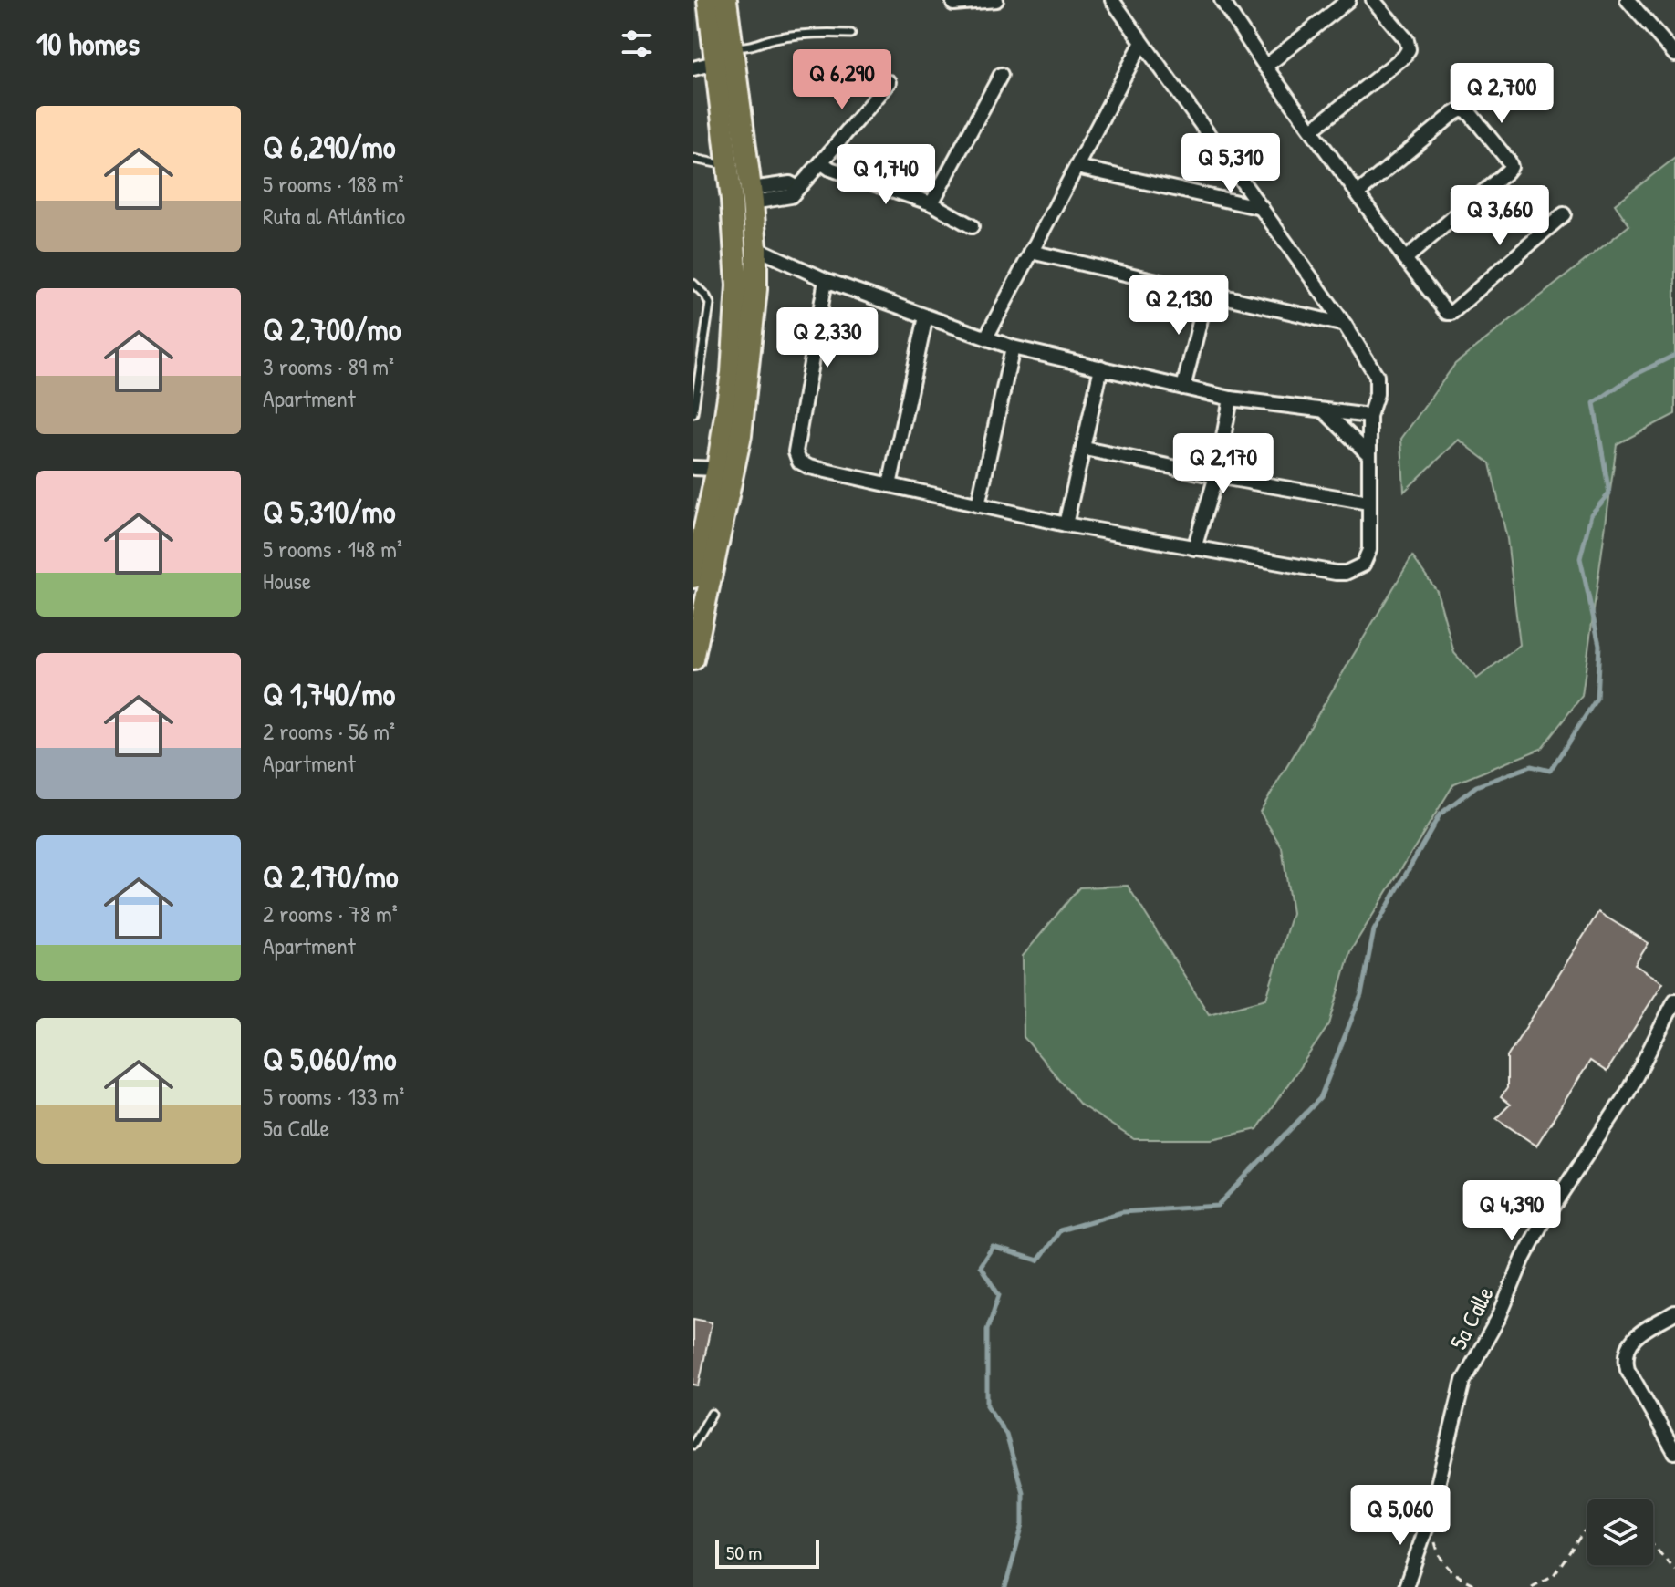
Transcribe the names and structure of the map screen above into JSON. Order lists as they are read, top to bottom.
{
  "streets": {
    "street": ["5a Calle"]
  },
  "scale_bar": "50 m",
  "page": {
    "heading": "10 homes",
    "price": [
      "Q 6,290",
      "Q 2,700",
      "Q 5,310",
      "Q 1,740",
      "Q 3,660",
      "Q 2,130",
      "Q 2,330",
      "Q 2,170",
      "Q 4,390",
      "Q 5,060"
    ],
    "list": [
      {
        "name": "Q 6,290/mo",
        "note": "5 rooms · 188 m² · Ruta al Atlántico"
      },
      {
        "name": "Q 2,700/mo",
        "note": "3 rooms · 89 m² · Apartment"
      },
      {
        "name": "Q 5,310/mo",
        "note": "5 rooms · 148 m² · House"
      },
      {
        "name": "Q 1,740/mo",
        "note": "2 rooms · 56 m² · Apartment"
      },
      {
        "name": "Q 2,170/mo",
        "note": "2 rooms · 78 m² · Apartment"
      },
      {
        "name": "Q 5,060/mo",
        "note": "5 rooms · 133 m² · 5a Calle"
      }
    ],
    "scale": "50 m"
  }
}
